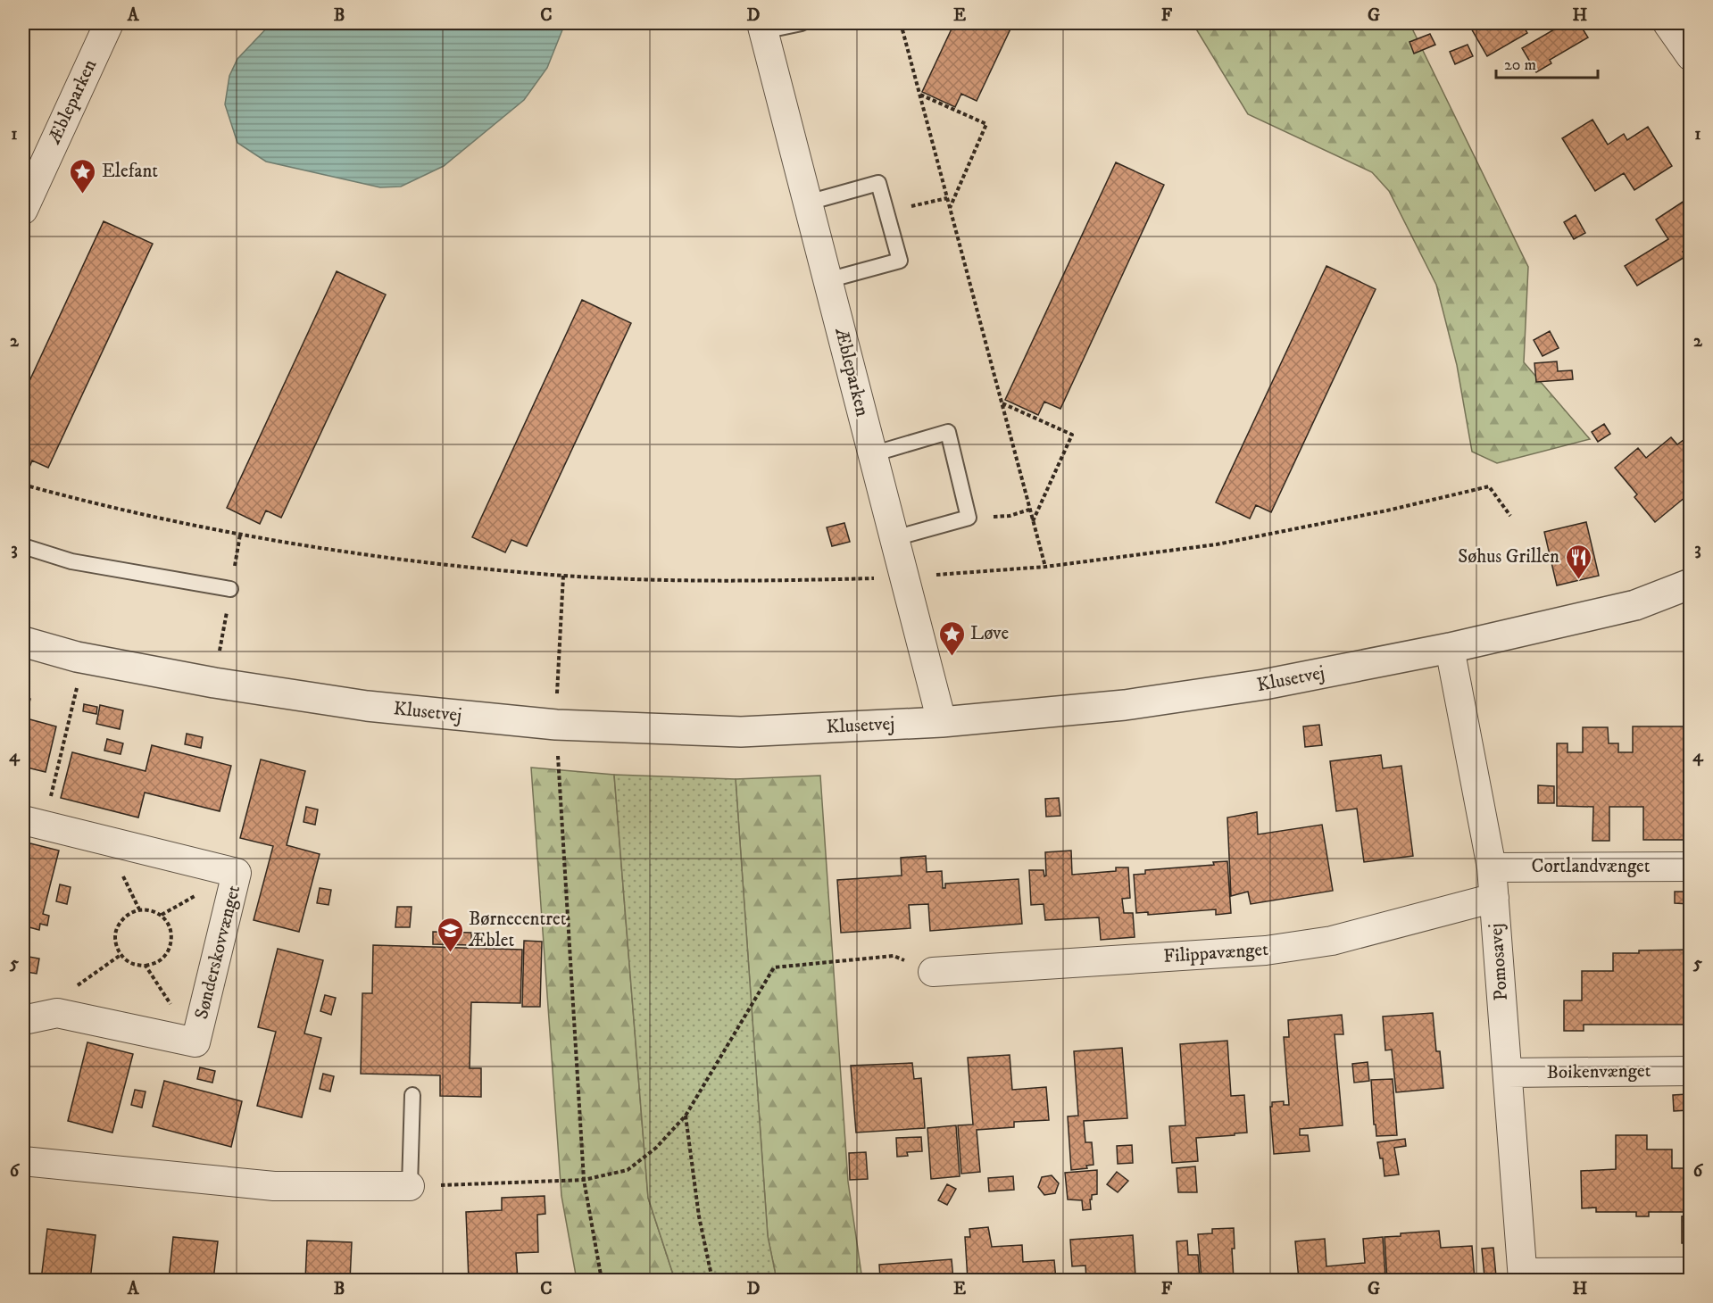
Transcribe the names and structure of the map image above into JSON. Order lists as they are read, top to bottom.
{
  "streets": {
    "street": [
      "Æbleparken",
      "Klusetvej",
      "Cortlandvænget",
      "Sønderskovvænget",
      "Filippavænget",
      "Pomosavej",
      "Boikenvænget"
    ]
  },
  "crossings": [
    ["Æbleparken", "Klusetvej"],
    ["Klusetvej", "Pomosavej"],
    ["Cortlandvænget", "Pomosavej"],
    ["Filippavænget", "Pomosavej"],
    ["Pomosavej", "Boikenvænget"]
  ],
  "places": {
    "place": ["Elefant", "Løve"],
    "restaurant": ["Søhus Grillen"],
    "school or university": ["Børnecentret Æblet"]
  },
  "scale_bar": "20 m",
  "grid": {
    "columns": [
      "A",
      "B",
      "C",
      "D",
      "E",
      "F",
      "G",
      "H"
    ],
    "rows": [
      "1",
      "2",
      "3",
      "4",
      "5",
      "6"
    ]
  }
}
